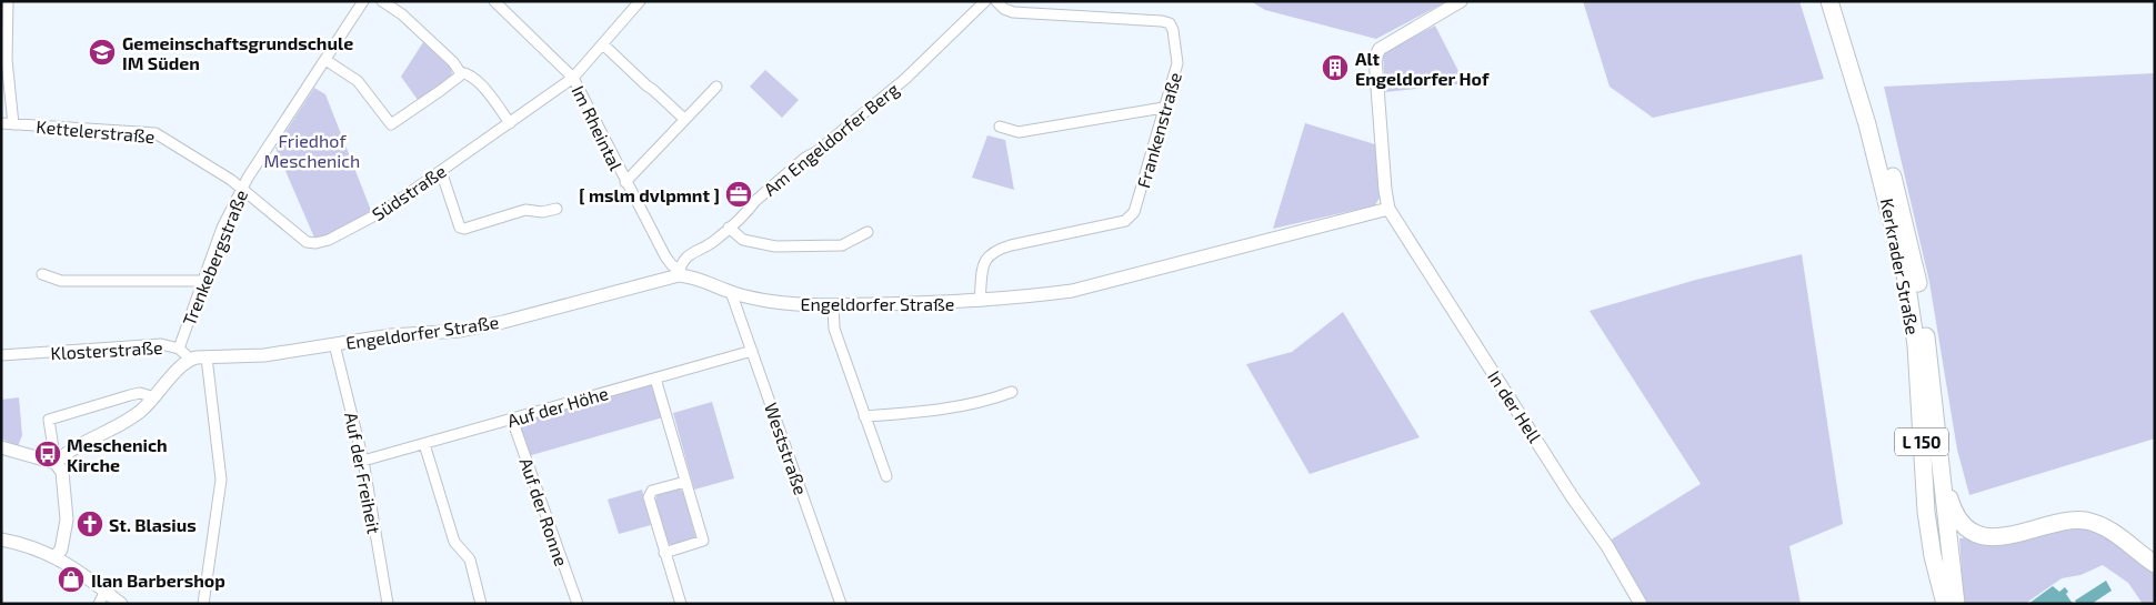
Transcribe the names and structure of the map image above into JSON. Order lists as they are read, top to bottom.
{
  "streets": {
    "highway": ["Kerkrader Straße", "L 150"],
    "street": [
      "Im Rheintal",
      "Frankenstraße",
      "Kettelerstraße",
      "Am Engeldorfer Berg",
      "Südstraße",
      "Trenkebergstraße",
      "Engeldorfer Straße",
      "Klosterstraße",
      "Auf der Höhe",
      "In der Hell",
      "Weststraße",
      "Auf der Freiheit",
      "Auf der Ronne"
    ]
  },
  "crossings": [
    ["Im Rheintal", "Am Engeldorfer Berg"],
    ["Im Rheintal", "Südstraße"],
    ["Im Rheintal", "Engeldorfer Straße"],
    ["Frankenstraße", "Engeldorfer Straße"],
    ["Kettelerstraße", "Südstraße"],
    ["Kettelerstraße", "Trenkebergstraße"],
    ["Am Engeldorfer Berg", "Engeldorfer Straße"],
    ["Südstraße", "Trenkebergstraße"],
    ["Trenkebergstraße", "Klosterstraße"],
    ["Engeldorfer Straße", "Klosterstraße"],
    ["Engeldorfer Straße", "In der Hell"],
    ["Engeldorfer Straße", "Weststraße"],
    ["Engeldorfer Straße", "Auf der Freiheit"],
    ["Auf der Höhe", "Weststraße"],
    ["Auf der Höhe", "Auf der Freiheit"],
    ["Auf der Höhe", "Auf der Ronne"]
  ],
  "parks": ["Friedhof Meschenich"],
  "places": {
    "school or university": ["Gemeinschaftsgrundschule IM Süden"],
    "building": ["Alt Engeldorfer Hof"],
    "office": ["[ mslm dvlpmnt ]"],
    "bus stop": ["Meschenich Kirche"],
    "church": ["St. Blasius"],
    "shop": ["Ilan Barbershop"]
  }
}
